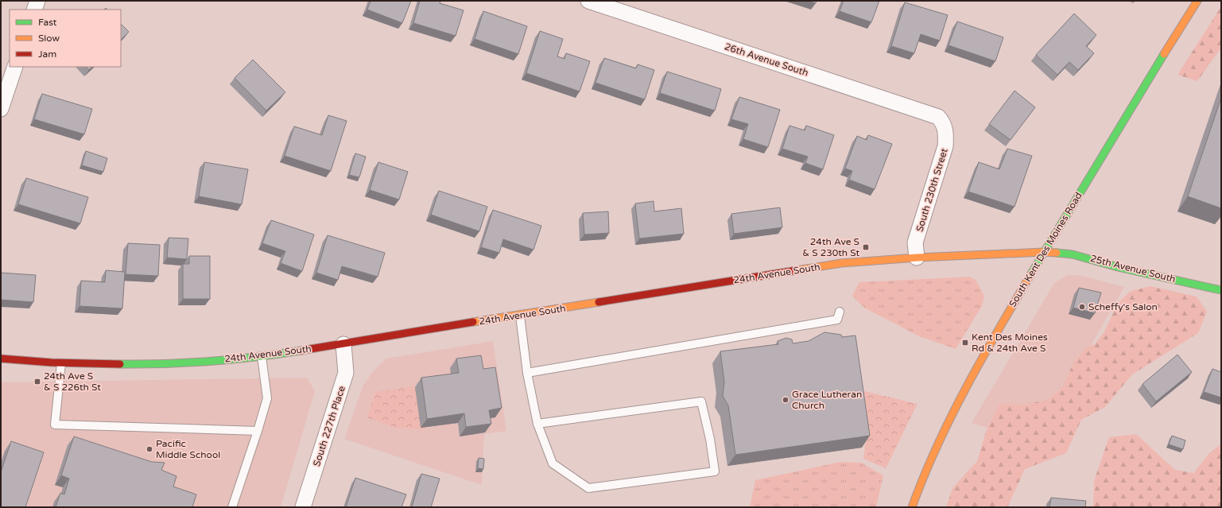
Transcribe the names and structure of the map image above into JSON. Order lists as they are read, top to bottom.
{
  "streets": {
    "street": [
      "26th Avenue South",
      "South 230th Street",
      "South Kent Des Moines Road",
      "25th Avenue South",
      "24th Avenue South",
      "South 227th Place"
    ]
  },
  "crossings": [
    ["26th Avenue South", "South 230th Street"],
    ["South 230th Street", "24th Avenue South"],
    ["South Kent Des Moines Road", "25th Avenue South"],
    ["South Kent Des Moines Road", "24th Avenue South"],
    ["25th Avenue South", "24th Avenue South"],
    ["24th Avenue South", "South 227th Place"]
  ],
  "places": {
    "transit": ["24th Ave S & S 230th St", "Kent Des Moines Rd & 24th Ave S", "24th Ave S & S 226th St"],
    "other": ["Scheffy's Salon", "Grace Lutheran Church", "Pacific Middle School"]
  },
  "legend": ["Fast", "Slow", "Jam"]
}
